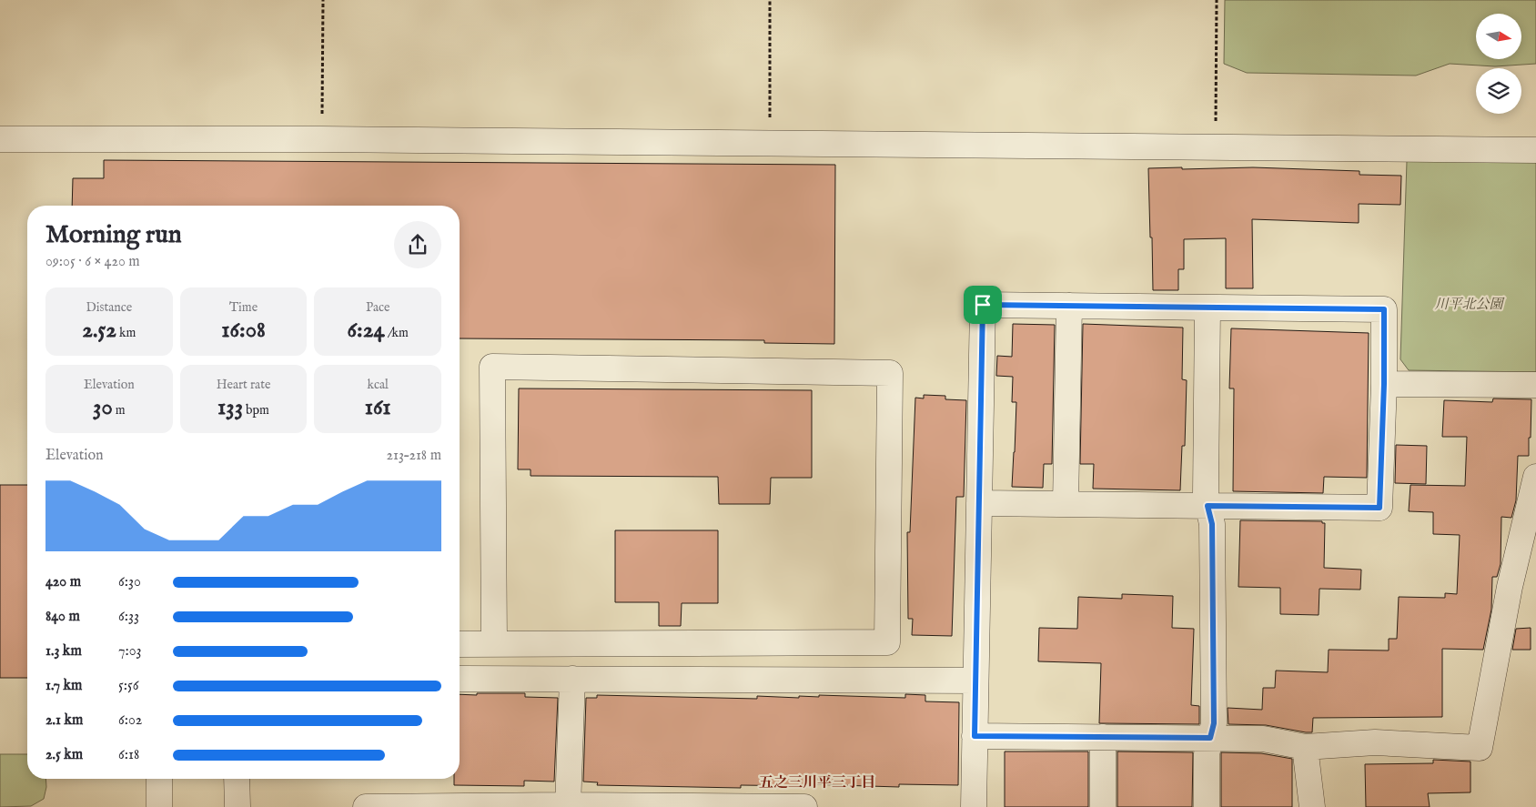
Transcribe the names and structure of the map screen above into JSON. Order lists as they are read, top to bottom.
{
  "districts": ["五之三川平三丁目"],
  "parks": ["川平北公園"],
  "north": "right",
  "page": {
    "heading": ["Morning run", "09:05 · 6 × 420 m"],
    "stats": [
      ["Distance", "2.52 km"],
      ["Time", "16:08"],
      ["Pace", "6:24 /km"],
      ["Elevation", "30 m"],
      ["Heart rate", "133 bpm"],
      ["kcal", "161"]
    ],
    "chart": ["Elevation", "213–218 m"],
    "list": [
      {
        "name": "420 m",
        "note": "6:30"
      },
      {
        "name": "840 m",
        "note": "6:33"
      },
      {
        "name": "1.3 km",
        "note": "7:03"
      },
      {
        "name": "1.7 km",
        "note": "5:56"
      },
      {
        "name": "2.1 km",
        "note": "6:02"
      },
      {
        "name": "2.5 km",
        "note": "6:18"
      }
    ]
  }
}
